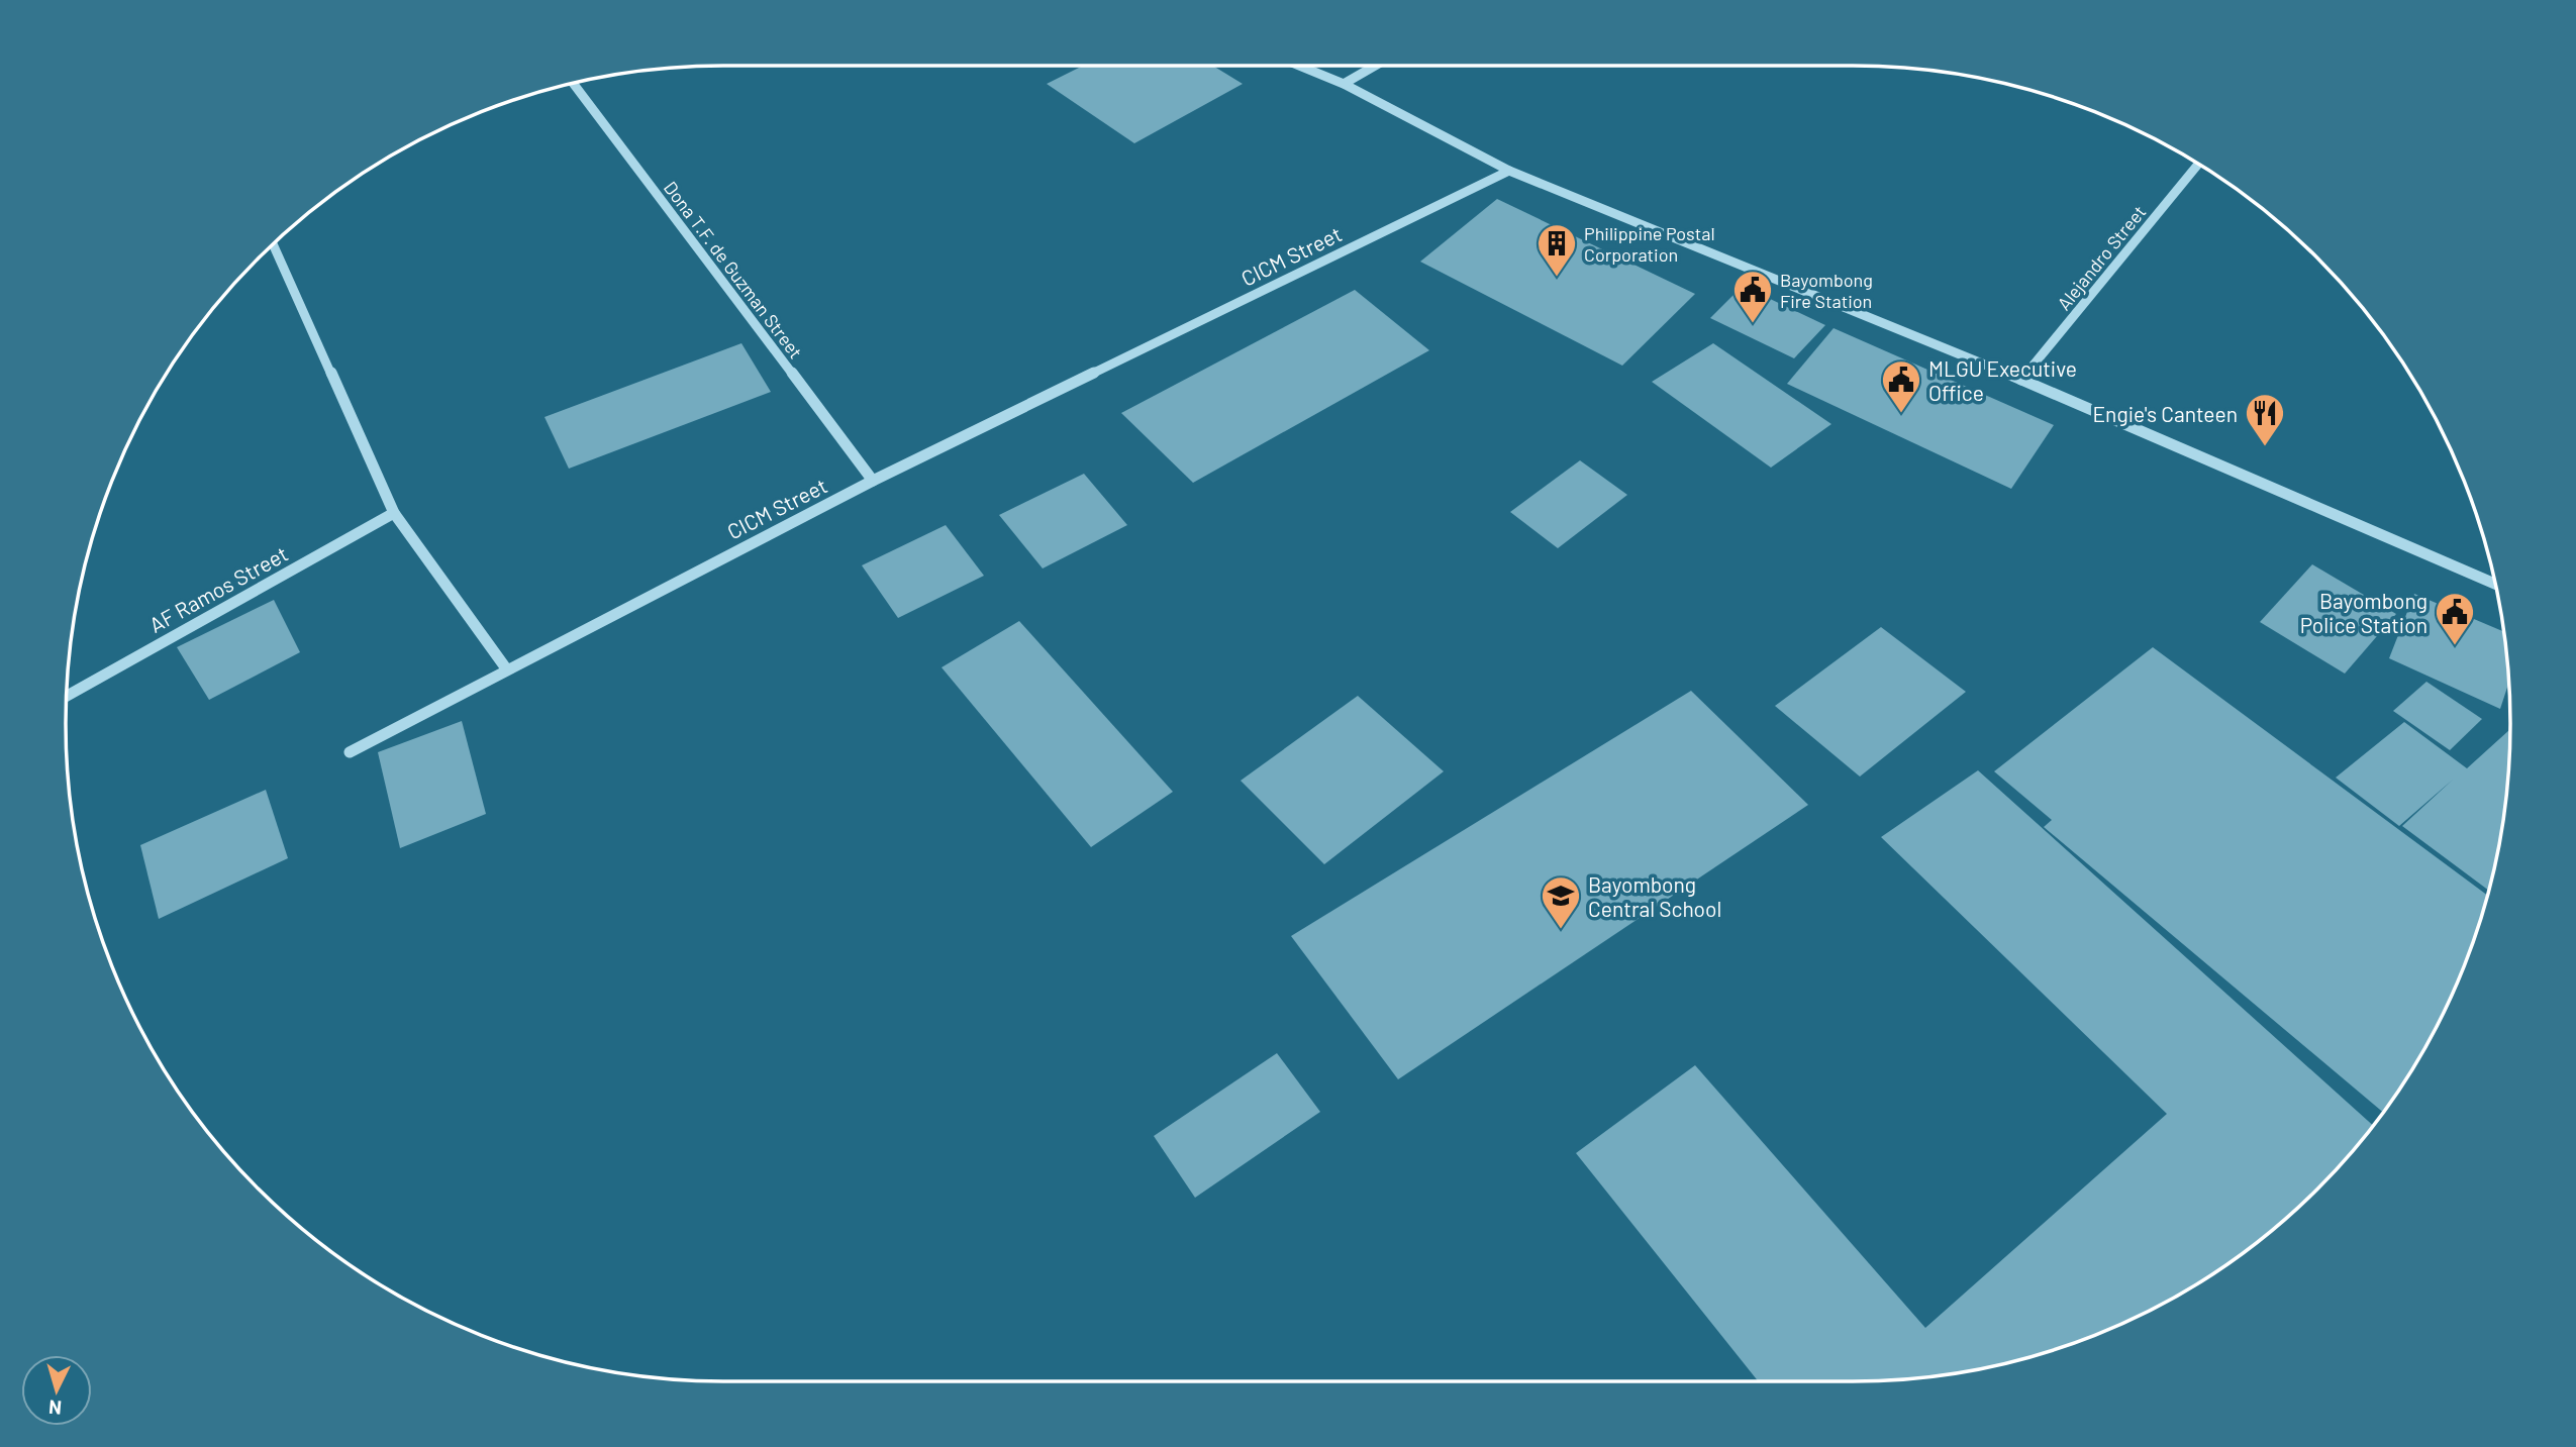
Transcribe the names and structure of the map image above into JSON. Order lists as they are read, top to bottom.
{
  "streets": {
    "street": [
      "CICM Street",
      "Alejandro Street",
      "Dona T.F. de Guzman Street",
      "AF Ramos Street"
    ]
  },
  "crossings": [
    ["CICM Street", "Dona T.F. de Guzman Street"]
  ],
  "places": {
    "building": ["Philippine Postal Corporation"],
    "public building": ["Bayombong Fire Station", "MLGU Executive Office", "Bayombong Police Station"],
    "restaurant": ["Engie's Canteen"],
    "school or university": ["Bayombong Central School"]
  },
  "north": "bottom"
}
